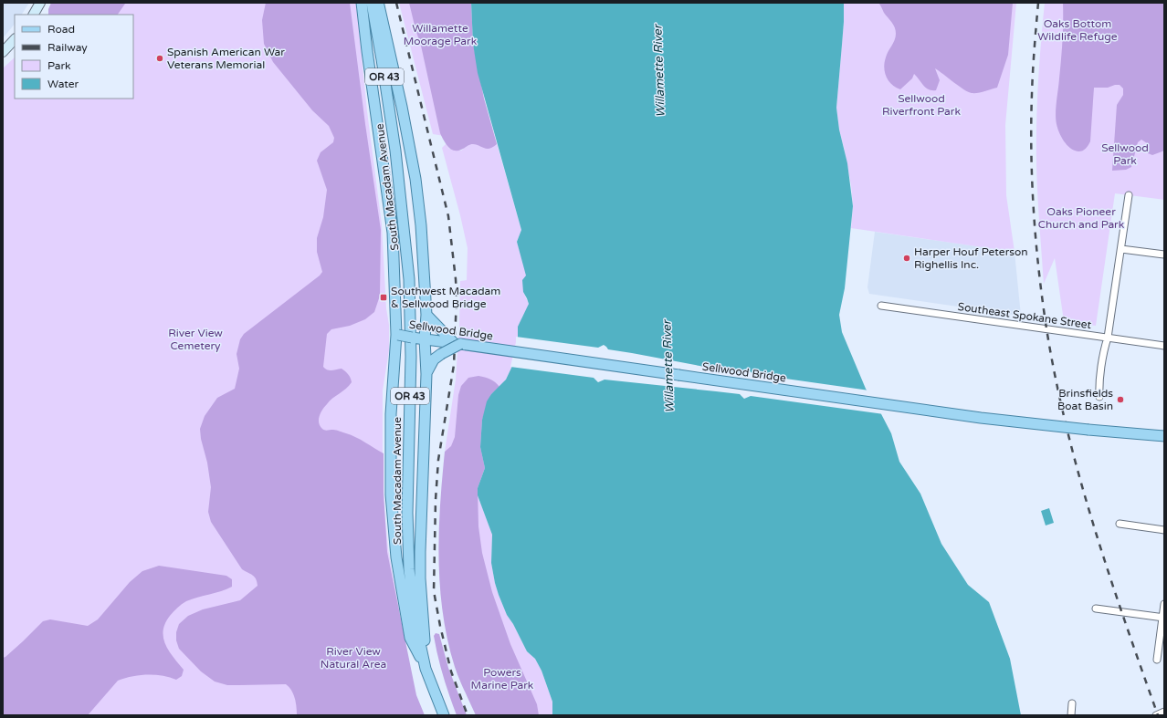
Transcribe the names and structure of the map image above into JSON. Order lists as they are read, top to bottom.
{
  "streets": {
    "main road": ["OR 43", "South Macadam Avenue", "Sellwood Bridge"],
    "street": ["Southeast Spokane Street"]
  },
  "water": ["Willamette River"],
  "parks": [
    "Oaks Bottom Wildlife Refuge",
    "Willamette Moorage Park",
    "Sellwood Riverfront Park",
    "Sellwood Park",
    "Oaks Pioneer Church and Park",
    "River View Cemetery",
    "River View Natural Area",
    "Powers Marine Park"
  ],
  "places": {
    "other": ["Spanish American War Veterans Memorial", "Harper Houf Peterson Righellis Inc.", "Brinsfields Boat Basin"],
    "transit": ["Southwest Macadam & Sellwood Bridge"]
  },
  "legend": [
    "Road",
    "Railway",
    "Park",
    "Water"
  ]
}
